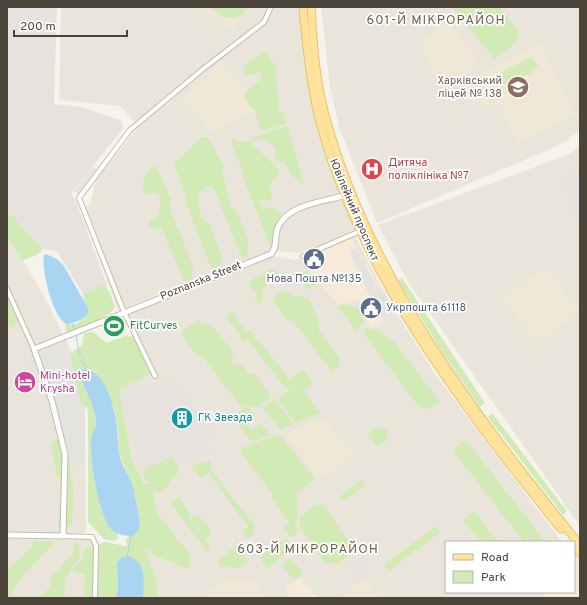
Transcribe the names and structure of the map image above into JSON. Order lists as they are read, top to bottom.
{
  "streets": {
    "main road": ["Ювілейний проспект"],
    "street": ["Poznanska Street"]
  },
  "crossings": [
    ["Ювілейний проспект", "Poznanska Street"]
  ],
  "districts": ["601-Й МІКРОРАЙОН", "603-Й МІКРОРАЙОН"],
  "places": {
    "school or university": ["Харківський ліцей № 138"],
    "hospital": ["Дитяча поліклініка №7"],
    "public building": ["Нова Пошта №135", "Укрпошта 61118"],
    "sports": ["FitCurves"],
    "hotel": ["Mini-hotel Krysha"],
    "building": ["ГК Звезда"]
  },
  "legend": ["Road", "Park"],
  "scale_bar": "200 m"
}
